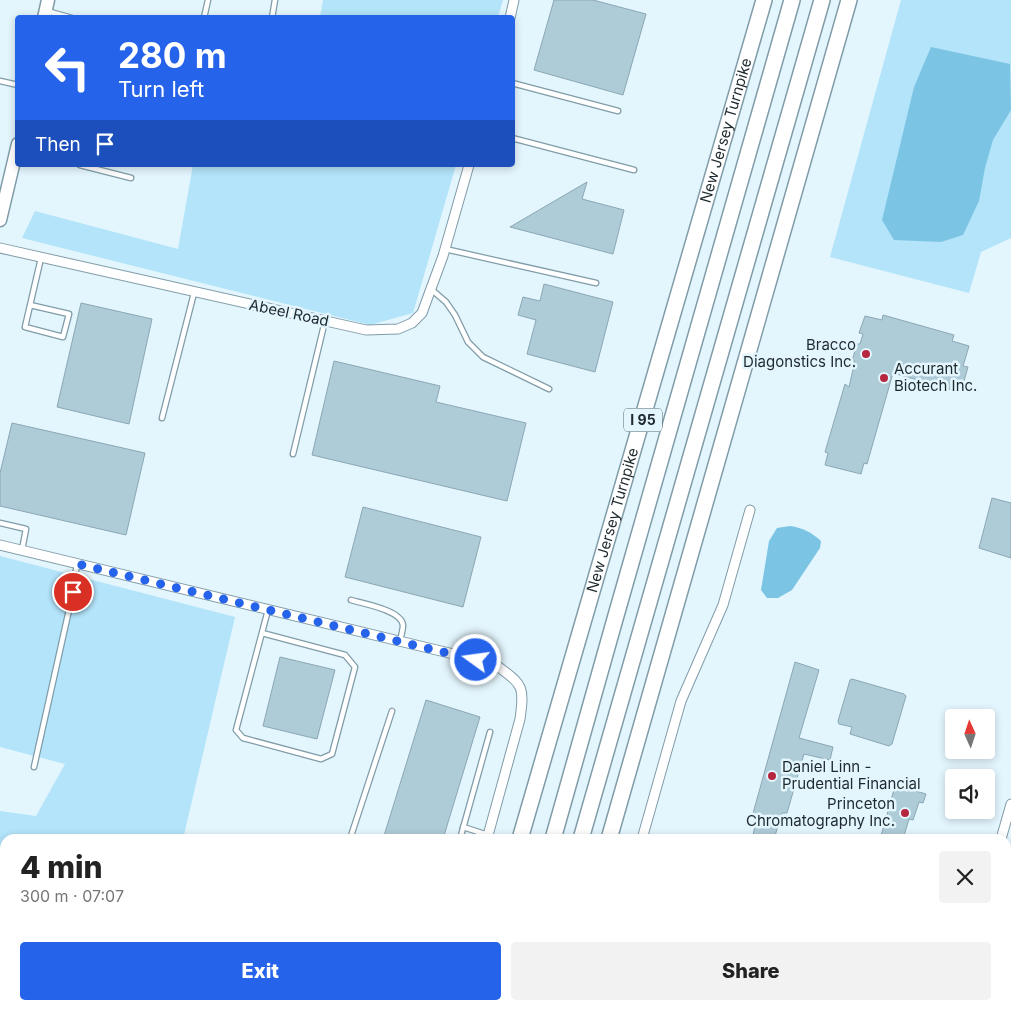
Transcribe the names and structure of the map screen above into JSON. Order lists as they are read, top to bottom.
{
  "streets": {
    "highway": ["New Jersey Turnpike", "I 95"],
    "street": ["Abeel Road"]
  },
  "places": [
    "Bracco Diagonstics Inc.",
    "Accurant Biotech Inc.",
    "Daniel Linn - Prudential Financial",
    "Princeton Chromatography Inc."
  ],
  "north": "top",
  "page": {
    "turn": ["280 m", "Turn left"],
    "then": "Then",
    "heading": ["4 min", "300 m · 07:07"],
    "buttons": ["Exit", "Share"]
  }
}
